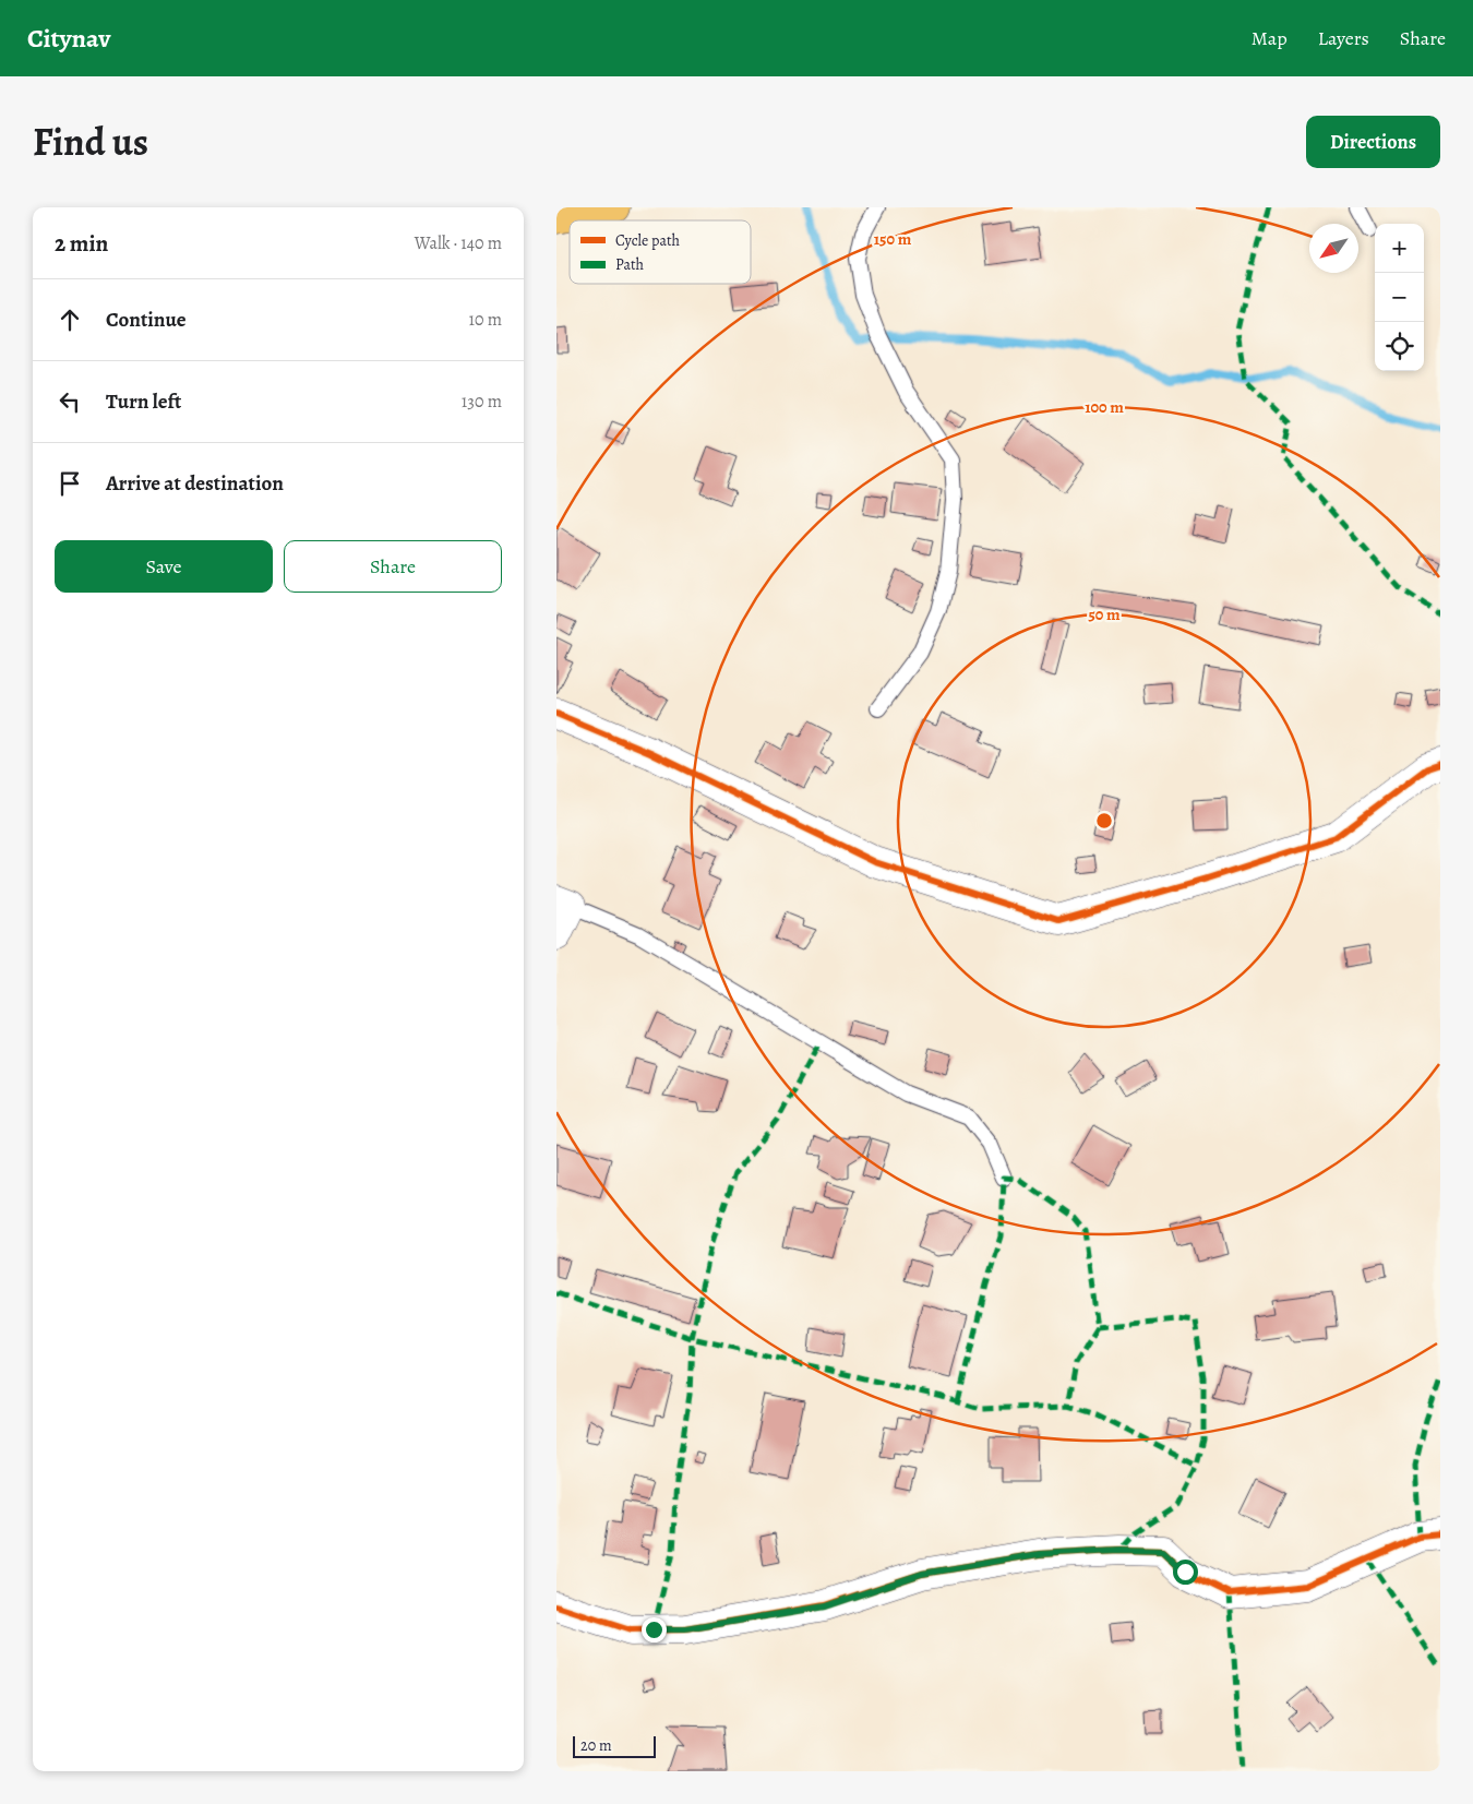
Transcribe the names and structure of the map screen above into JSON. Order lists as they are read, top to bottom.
{
  "legend": ["Cycle path", "Path"],
  "scale_bar": "20 m",
  "north": "bottom left",
  "page": {
    "header": "Citynav",
    "nav": ["Map", "Layers", "Share"],
    "title": "Find us",
    "buttons": [
      "Directions",
      ["Save", "Share"]
    ],
    "heading": ["2 min", "Walk · 140 m"],
    "map_buttons": ["+", "−"],
    "list": [
      ["Continue", "10 m"],
      ["Turn left", "130 m"],
      "Arrive at destination"
    ],
    "scale": "20 m"
  },
  "rings": ["150 m", "100 m", "50 m"]
}
